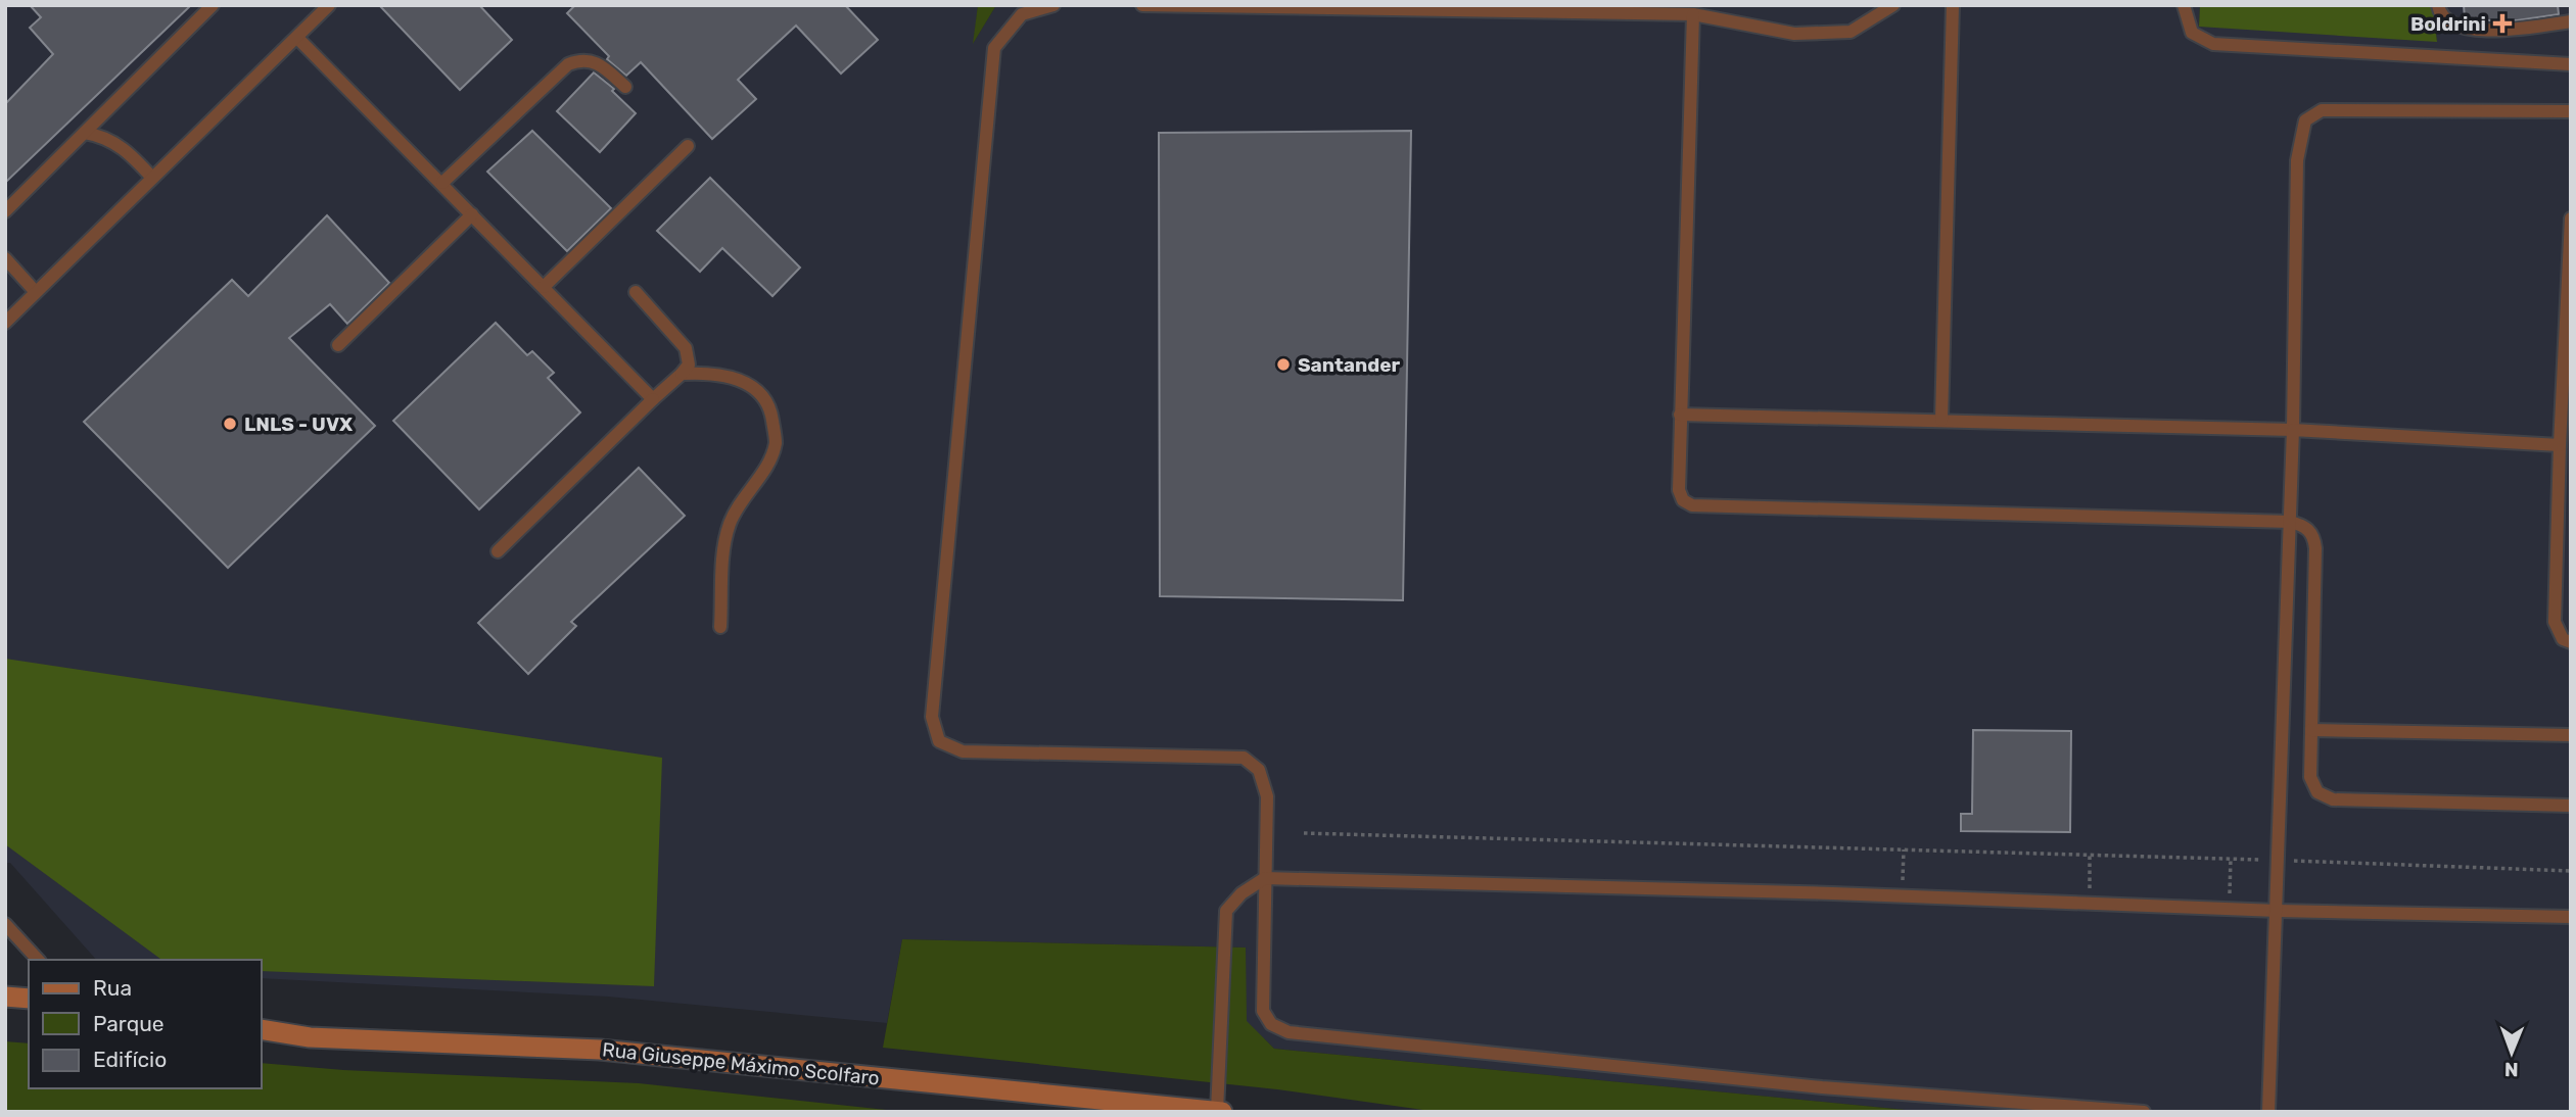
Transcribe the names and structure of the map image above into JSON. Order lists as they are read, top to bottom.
{
  "streets": {
    "main road": ["Rua Giuseppe Máximo Scolfaro"]
  },
  "places": {
    "health": ["Boldrini"],
    "other": ["Santander", "LNLS - UVX"]
  },
  "legend": ["Rua", "Parque", "Edifício"],
  "north": "bottom"
}
